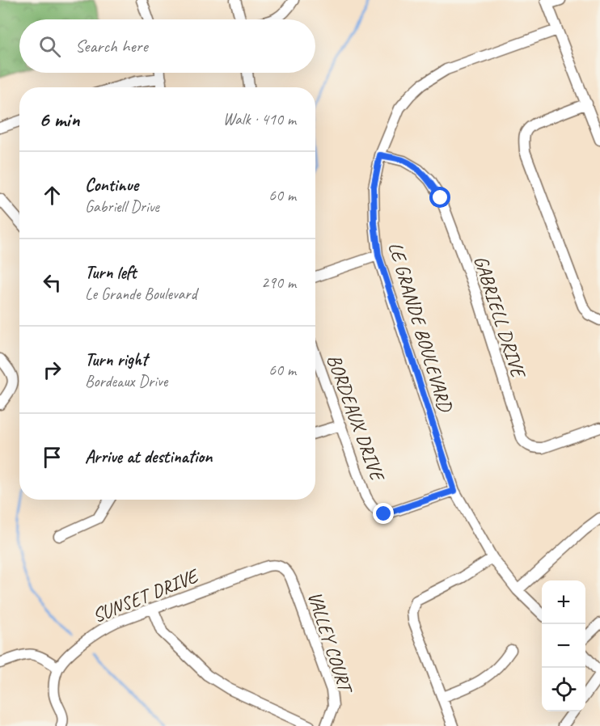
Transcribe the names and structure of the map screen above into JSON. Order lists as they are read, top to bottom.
{
  "streets": {
    "street": [
      "GABRIELL DRIVE",
      "LE GRANDE BOULEVARD",
      "BORDEAUX DRIVE",
      "SUNSET DRIVE",
      "VALLEY COURT"
    ]
  },
  "crossings": [
    ["GABRIELL DRIVE", "LE GRANDE BOULEVARD"],
    ["LE GRANDE BOULEVARD", "BORDEAUX DRIVE"],
    ["SUNSET DRIVE", "VALLEY COURT"]
  ],
  "page": {
    "search": "Search here",
    "heading": ["6 min", "Walk · 410 m"],
    "list": [
      ["Continue", "Gabriell Drive", "60 m"],
      ["Turn left", "Le Grande Boulevard", "290 m"],
      ["Turn right", "Bordeaux Drive", "60 m"],
      "Arrive at destination"
    ],
    "map_buttons": ["+", "−"]
  }
}
